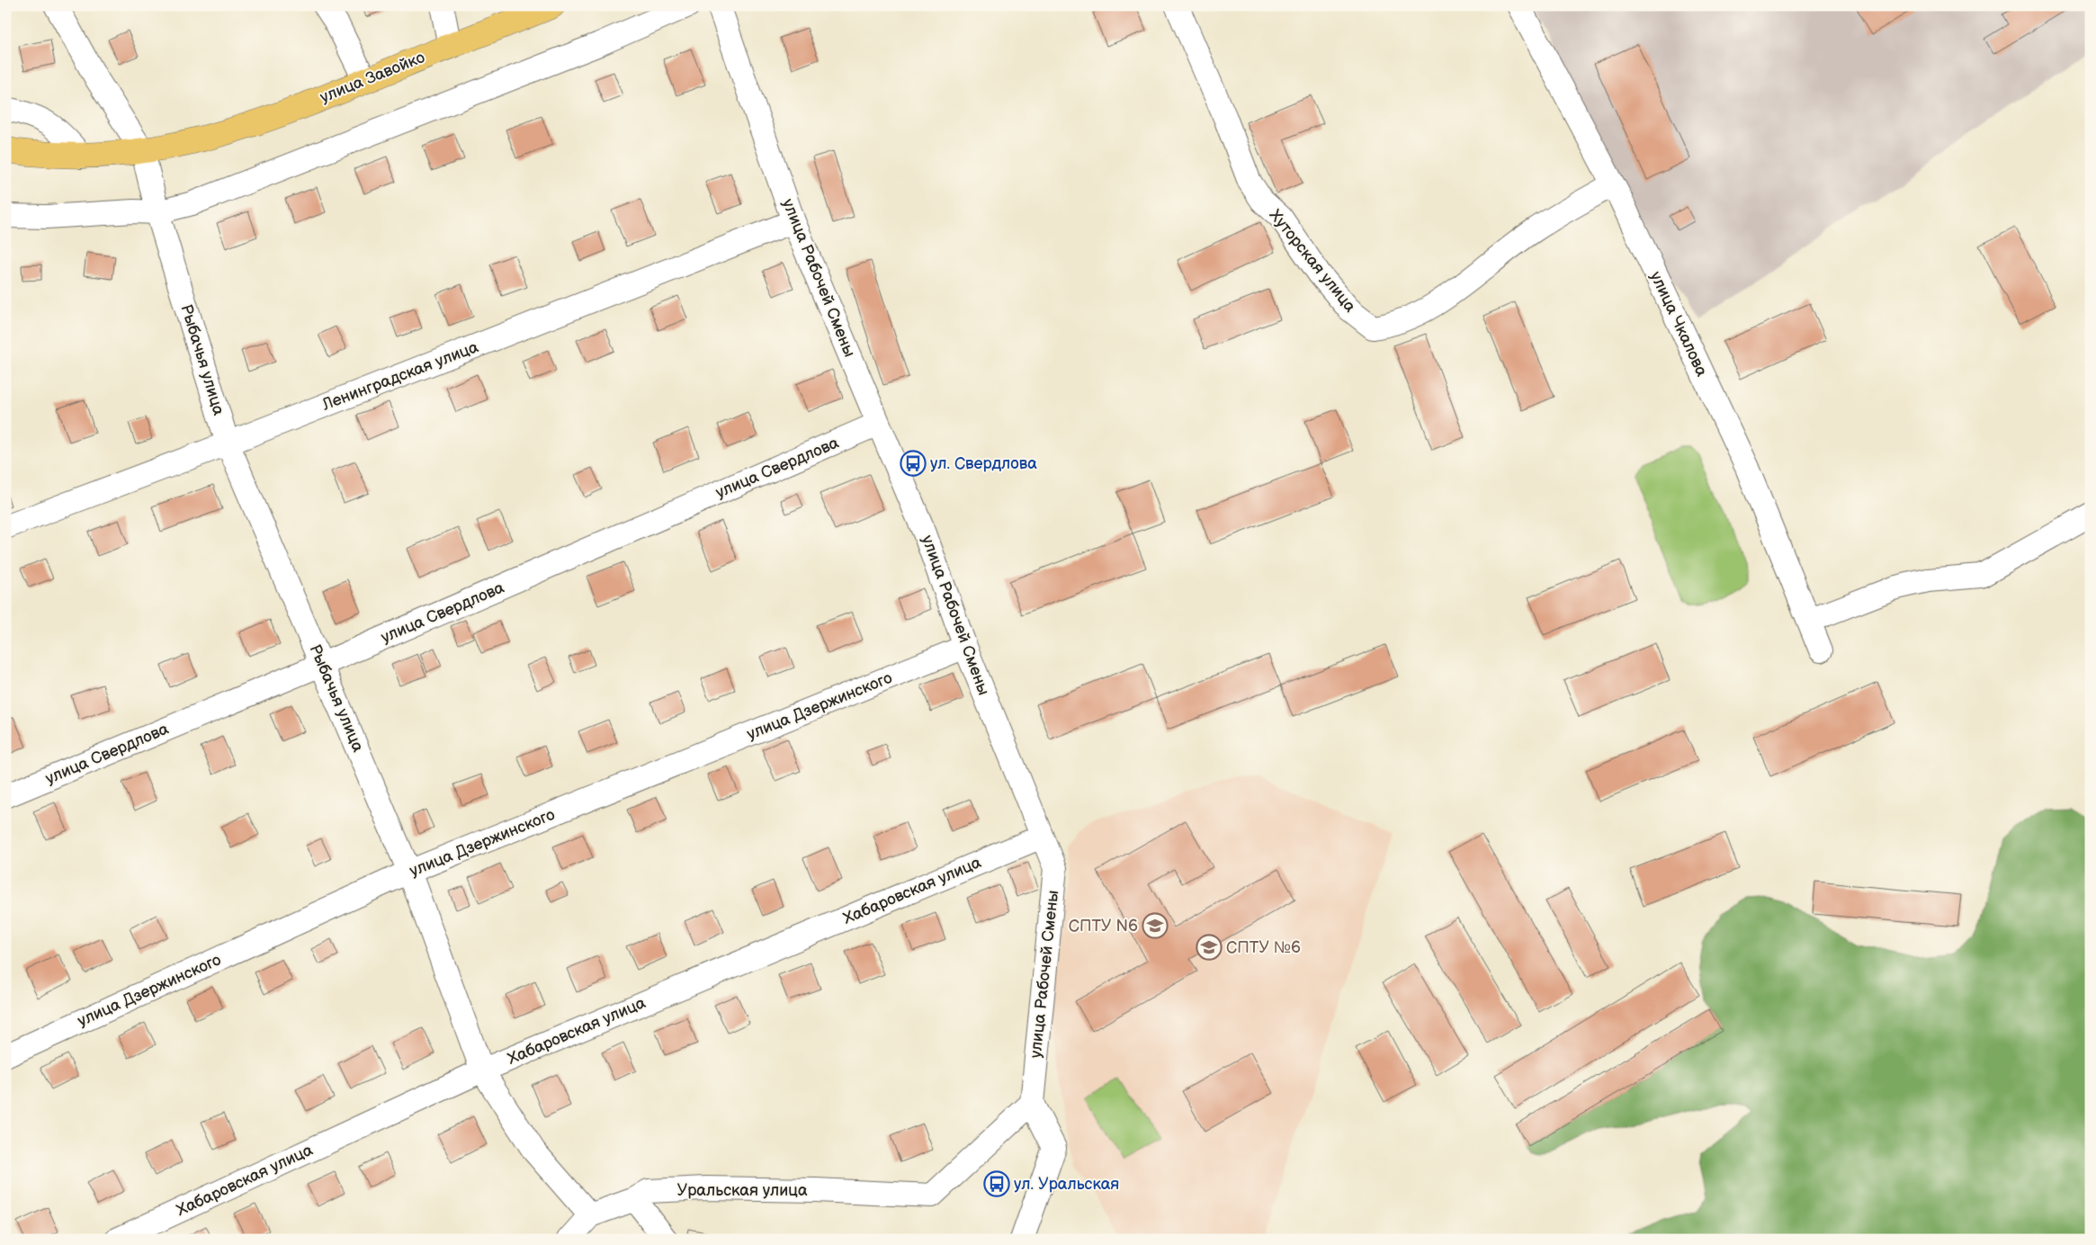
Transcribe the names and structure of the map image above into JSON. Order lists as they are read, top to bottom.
{
  "streets": {
    "main road": ["улица Завойко"],
    "street": [
      "Хуторская улица",
      "улица Рабочей Смены",
      "улица Чкалова",
      "Рыбачья улица",
      "Ленинградская улица",
      "улица Свердлова",
      "улица Дзержинского",
      "Хабаровская улица",
      "Уральская улица"
    ]
  },
  "crossings": [
    ["улица Завойко", "Рыбачья улица"],
    ["Хуторская улица", "улица Чкалова"],
    ["улица Рабочей Смены", "Ленинградская улица"],
    ["улица Рабочей Смены", "улица Свердлова"],
    ["улица Рабочей Смены", "улица Дзержинского"],
    ["улица Рабочей Смены", "Хабаровская улица"],
    ["улица Рабочей Смены", "Уральская улица"],
    ["Рыбачья улица", "Ленинградская улица"],
    ["Рыбачья улица", "улица Свердлова"],
    ["Рыбачья улица", "улица Дзержинского"],
    ["Рыбачья улица", "Хабаровская улица"],
    ["Рыбачья улица", "Уральская улица"]
  ],
  "places": {
    "bus stop": ["ул. Свердлова", "ул. Уральская"],
    "school or university": ["СПТУ N6", "СПТУ №6"]
  }
}
